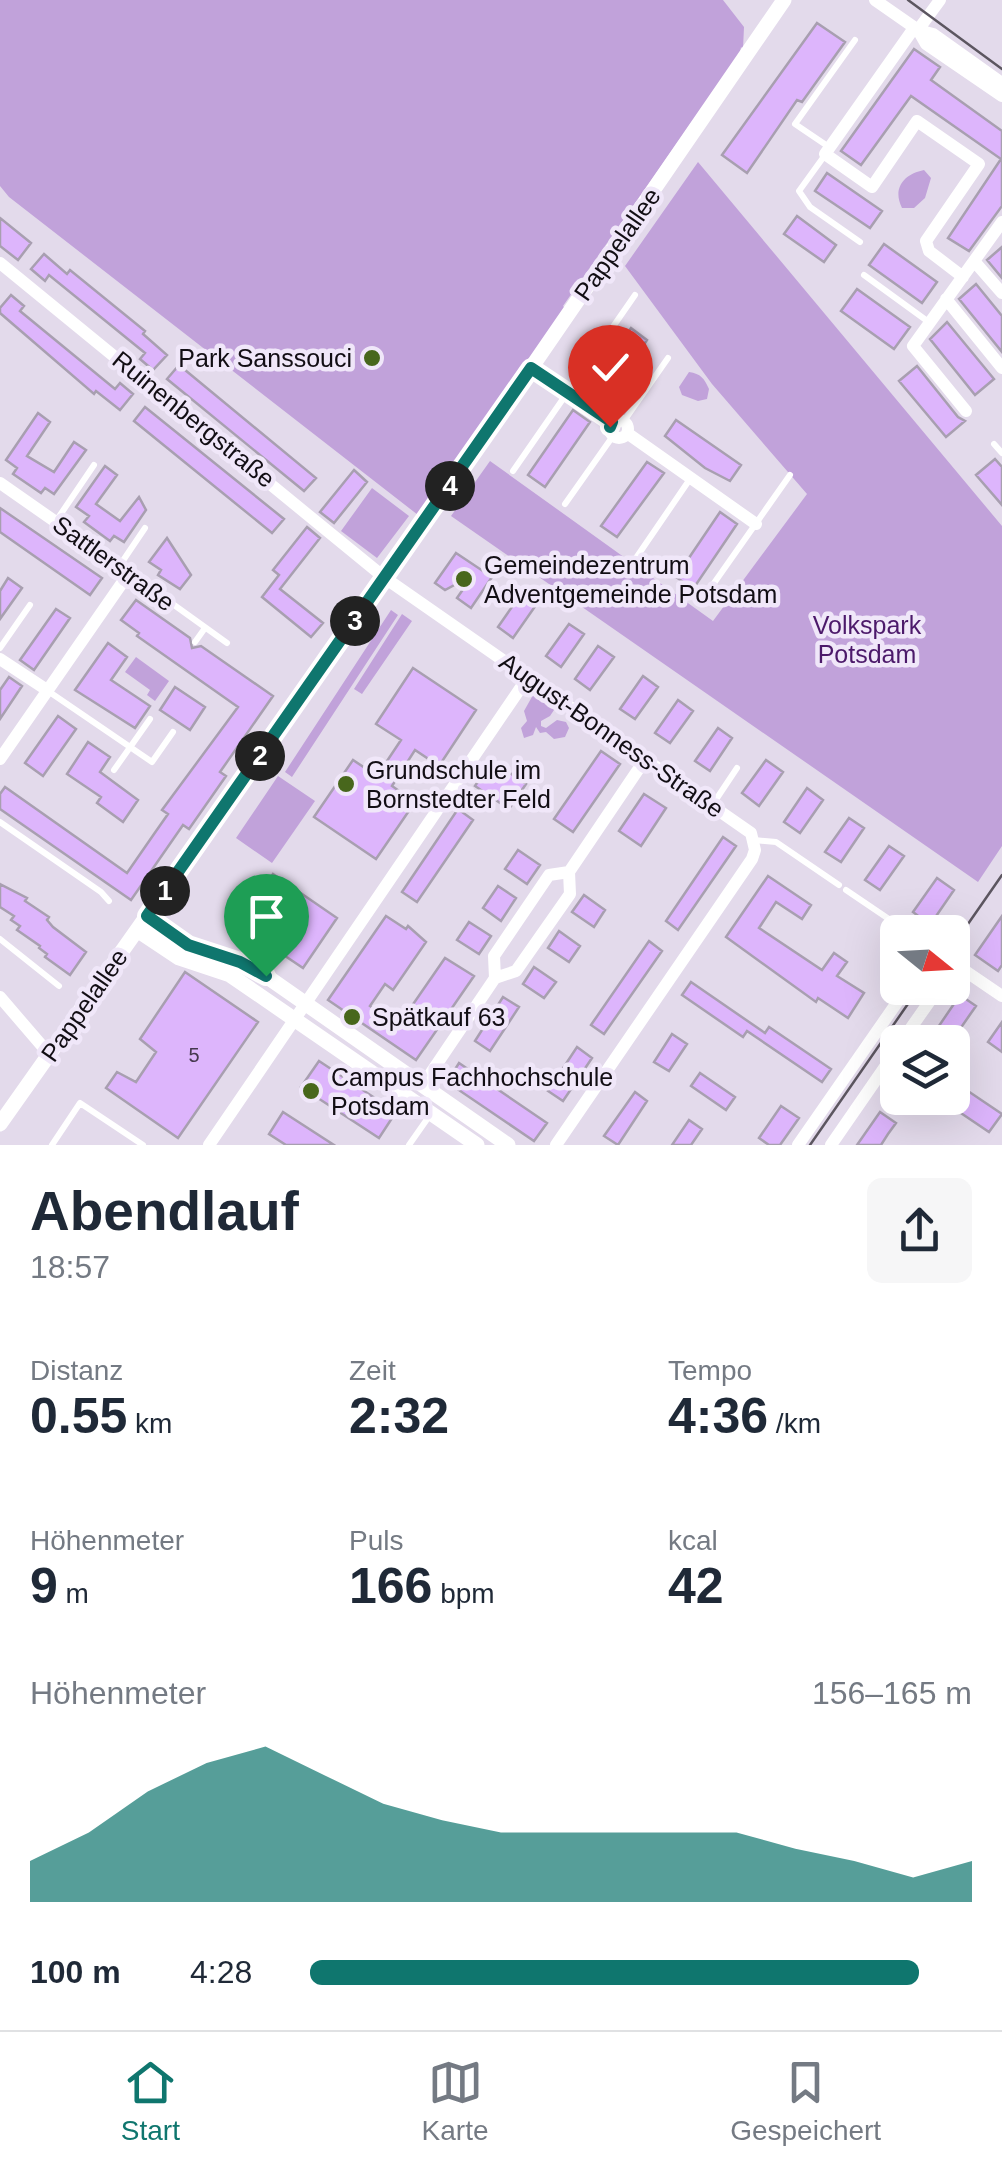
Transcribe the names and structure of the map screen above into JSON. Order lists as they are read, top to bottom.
{
  "streets": {
    "street": [
      "Pappelallee",
      "Ruinenbergstraße",
      "Sattlerstraße",
      "August-Bonness-Straße"
    ]
  },
  "crossings": [
    ["Pappelallee", "Ruinenbergstraße"],
    ["Pappelallee", "August-Bonness-Straße"],
    ["Ruinenbergstraße", "August-Bonness-Straße"]
  ],
  "parks": ["Volkspark Potsdam"],
  "places": [
    "Park Sanssouci",
    "Gemeindezentrum Adventgemeinde Potsdam",
    "Grundschule im Bornstedter Feld",
    "Spätkauf 63",
    "Campus Fachhochschule Potsdam"
  ],
  "house_numbers": ["5"],
  "north": "right",
  "page": {
    "pins": [
      "4",
      "3",
      "2",
      "1"
    ],
    "heading": ["Abendlauf", "18:57"],
    "stats": [
      ["Distanz", "0.55 km"],
      ["Zeit", "2:32"],
      ["Tempo", "4:36 /km"],
      ["Höhenmeter", "9 m"],
      ["Puls", "166 bpm"],
      ["kcal", "42"]
    ],
    "chart": ["Höhenmeter", "156–165 m"],
    "list": [
      {
        "name": "100 m",
        "note": "4:28"
      }
    ],
    "tabs": ["Start", "Karte", "Gespeichert"]
  }
}
